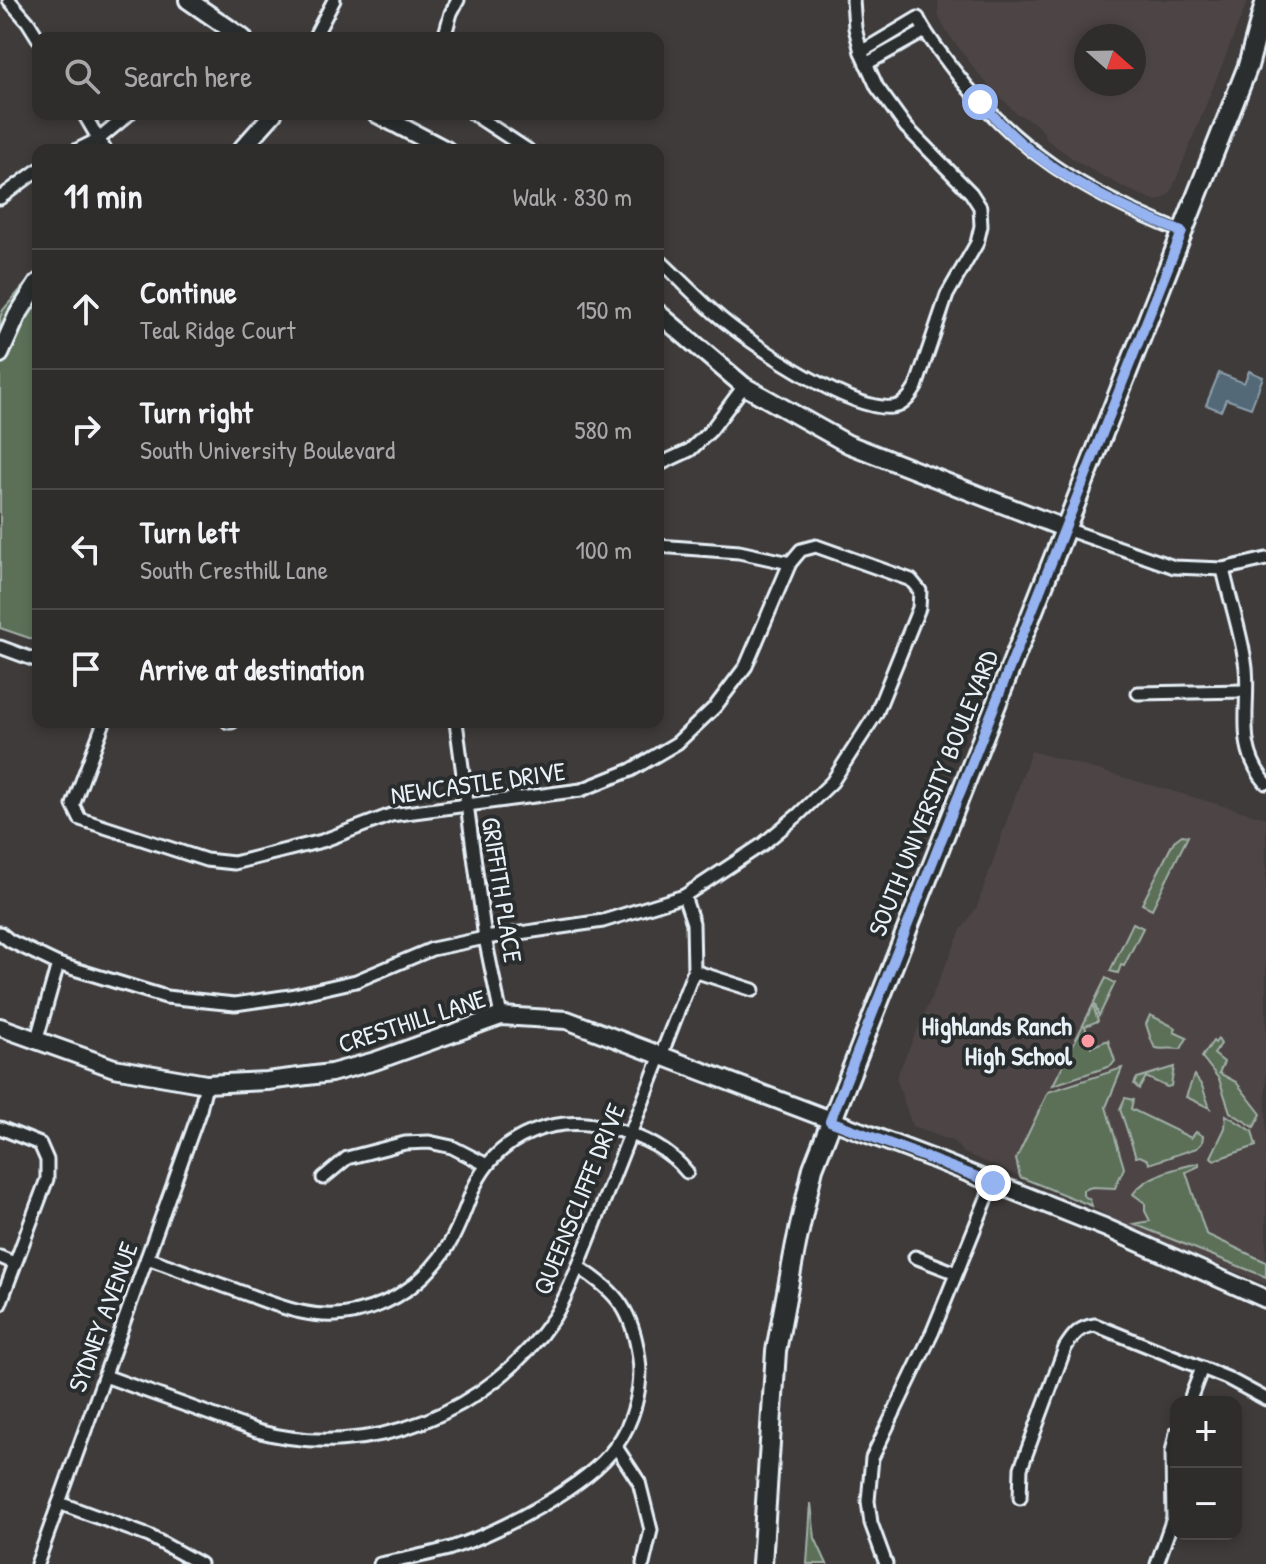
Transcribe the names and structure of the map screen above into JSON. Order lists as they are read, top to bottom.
{
  "streets": {
    "main road": ["SOUTH UNIVERSITY BOULEVARD"],
    "street": [
      "NEWCASTLE DRIVE",
      "GRIFFITH PLACE",
      "CRESTHILL LANE",
      "QUEENSCLIFFE DRIVE",
      "SYDNEY AVENUE"
    ]
  },
  "crossings": [
    ["NEWCASTLE DRIVE", "GRIFFITH PLACE"],
    ["SOUTH UNIVERSITY BOULEVARD", "CRESTHILL LANE"],
    ["GRIFFITH PLACE", "CRESTHILL LANE"],
    ["CRESTHILL LANE", "QUEENSCLIFFE DRIVE"],
    ["CRESTHILL LANE", "SYDNEY AVENUE"],
    ["QUEENSCLIFFE DRIVE", "SYDNEY AVENUE"]
  ],
  "places": ["Highlands Ranch High School"],
  "north": "right",
  "page": {
    "search": "Search here",
    "heading": ["11 min", "Walk · 830 m"],
    "list": [
      ["Continue", "Teal Ridge Court", "150 m"],
      ["Turn right", "South University Boulevard", "580 m"],
      ["Turn left", "South Cresthill Lane", "100 m"],
      "Arrive at destination"
    ],
    "map_buttons": ["+", "−"]
  }
}
